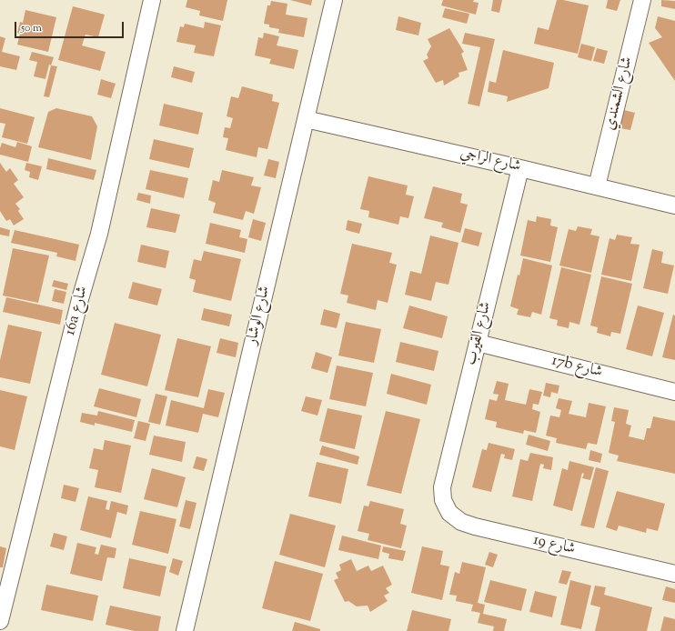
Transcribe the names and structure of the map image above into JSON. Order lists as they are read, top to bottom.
{
  "streets": {
    "street": [
      "شارع الشمندي",
      "شارع الراجي",
      "16a شارع",
      "شارع الوشار",
      "شارع القيرب",
      "17b شارع",
      "شارع 19"
    ]
  },
  "crossings": [
    ["شارع الشمندي", "شارع الراجي"],
    ["شارع الراجي", "شارع الوشار"],
    ["شارع الراجي", "شارع القيرب"],
    ["شارع القيرب", "17b شارع"],
    ["شارع القيرب", "شارع 19"]
  ],
  "scale_bar": "50 m"
}
